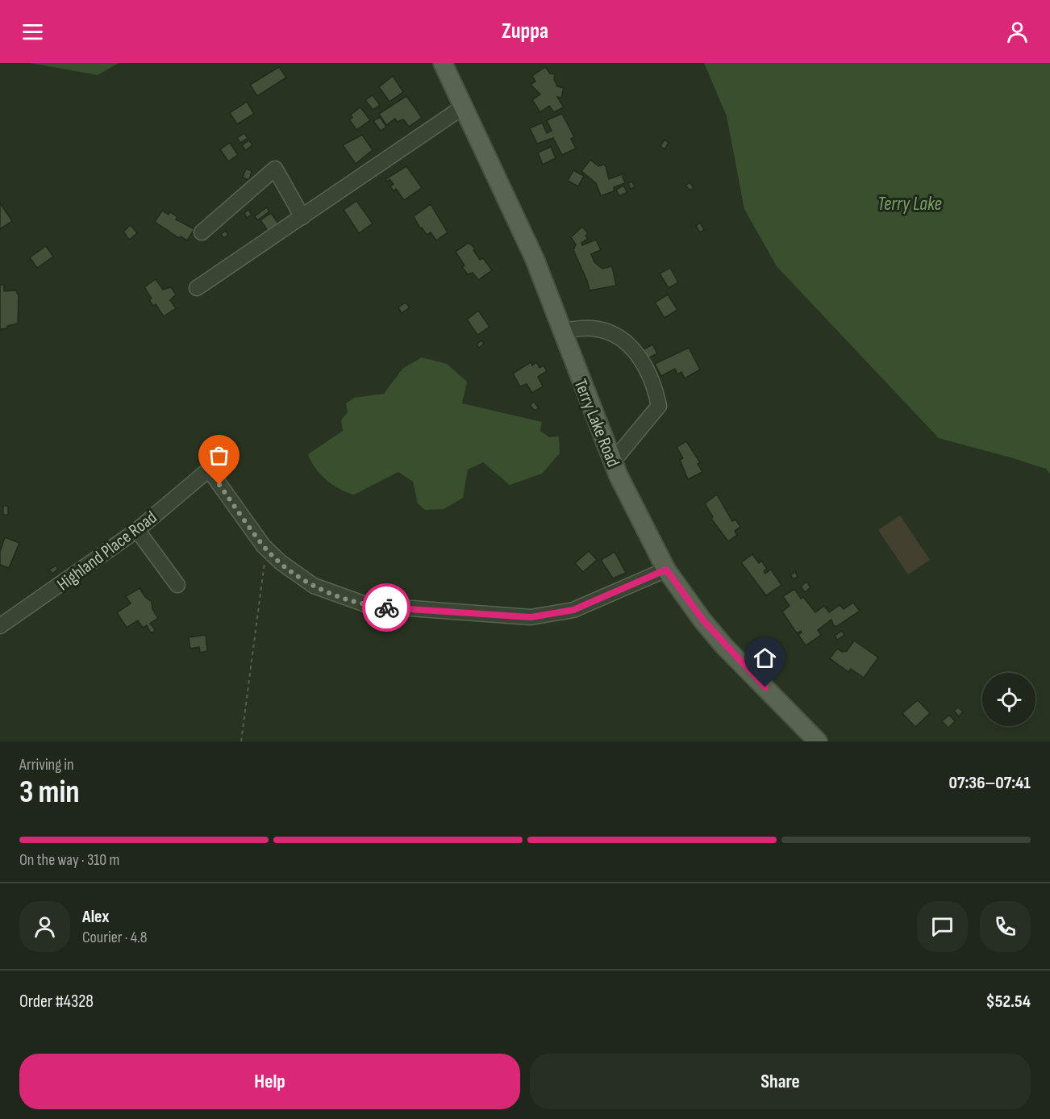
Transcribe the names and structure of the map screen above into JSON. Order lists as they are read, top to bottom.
{
  "streets": {
    "main road": ["Terry Lake Road"],
    "street": ["Highland Place Road"]
  },
  "water": ["Terry Lake"],
  "page": {
    "header": "Zuppa",
    "heading": ["3 min", "Arriving in", "07:36–07:41"],
    "panel": [
      "Alex",
      "Courier · 4.8",
      "Order #4328",
      "$52.54"
    ],
    "bar": "On the way · 310 m",
    "buttons": ["Help", "Share"]
  }
}
